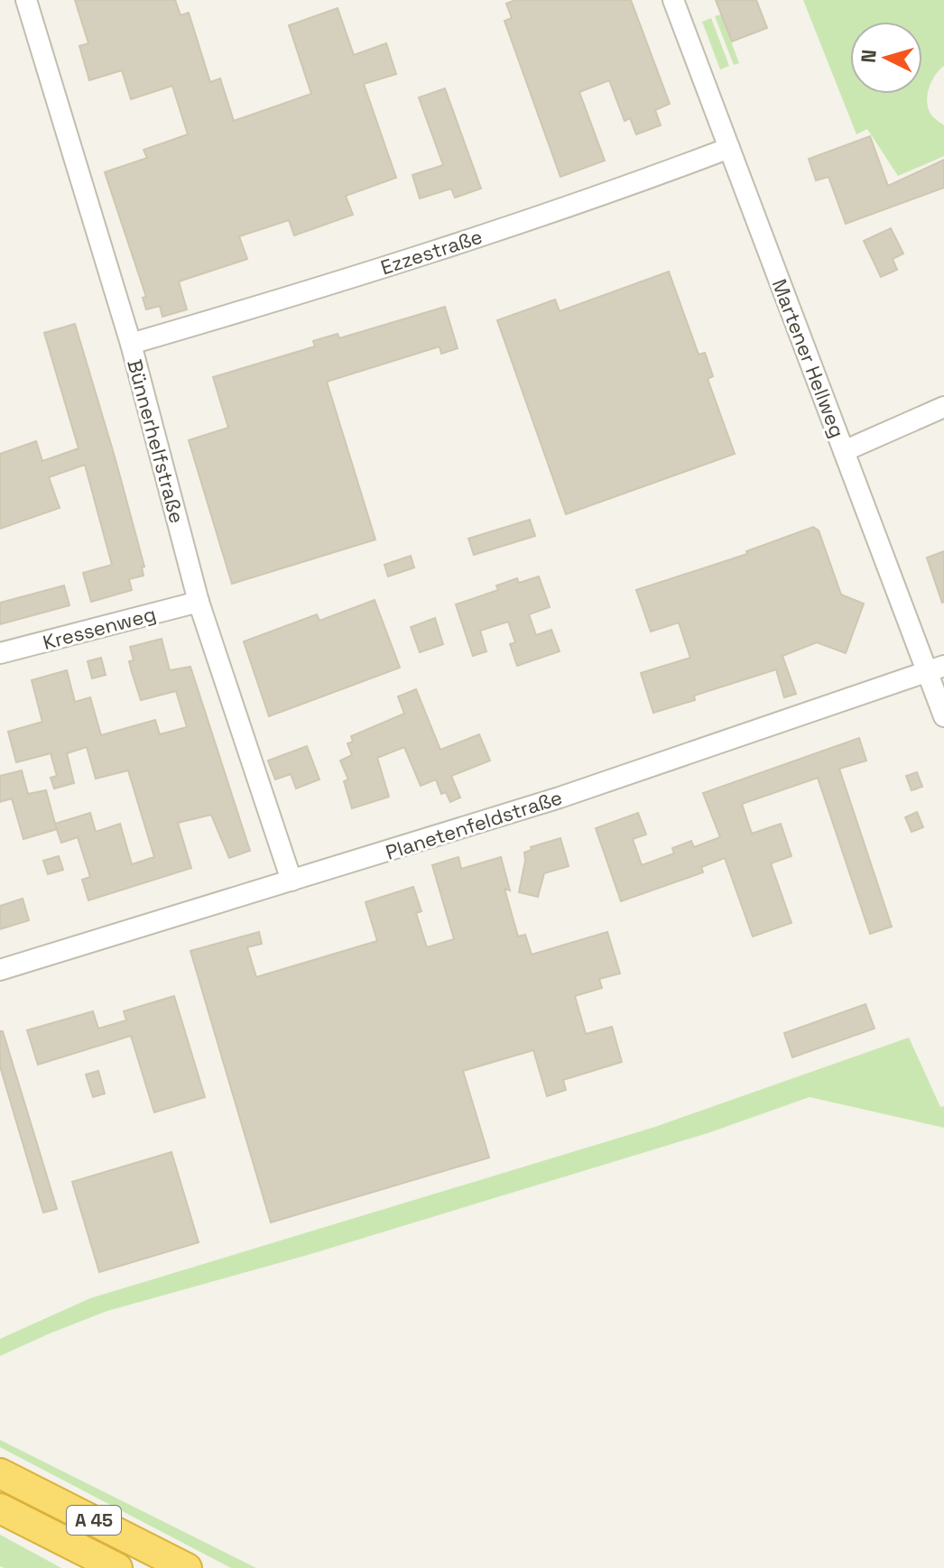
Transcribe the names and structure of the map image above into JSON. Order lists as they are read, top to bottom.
{
  "streets": {
    "highway": ["A 45"],
    "street": [
      "Ezzestraße",
      "Martener Hellweg",
      "Bünnerhelfstraße",
      "Kressenweg",
      "Planetenfeldstraße"
    ]
  },
  "crossings": [
    ["Ezzestraße", "Martener Hellweg"],
    ["Ezzestraße", "Bünnerhelfstraße"],
    ["Martener Hellweg", "Planetenfeldstraße"],
    ["Bünnerhelfstraße", "Kressenweg"],
    ["Bünnerhelfstraße", "Planetenfeldstraße"]
  ],
  "north": "left"
}
